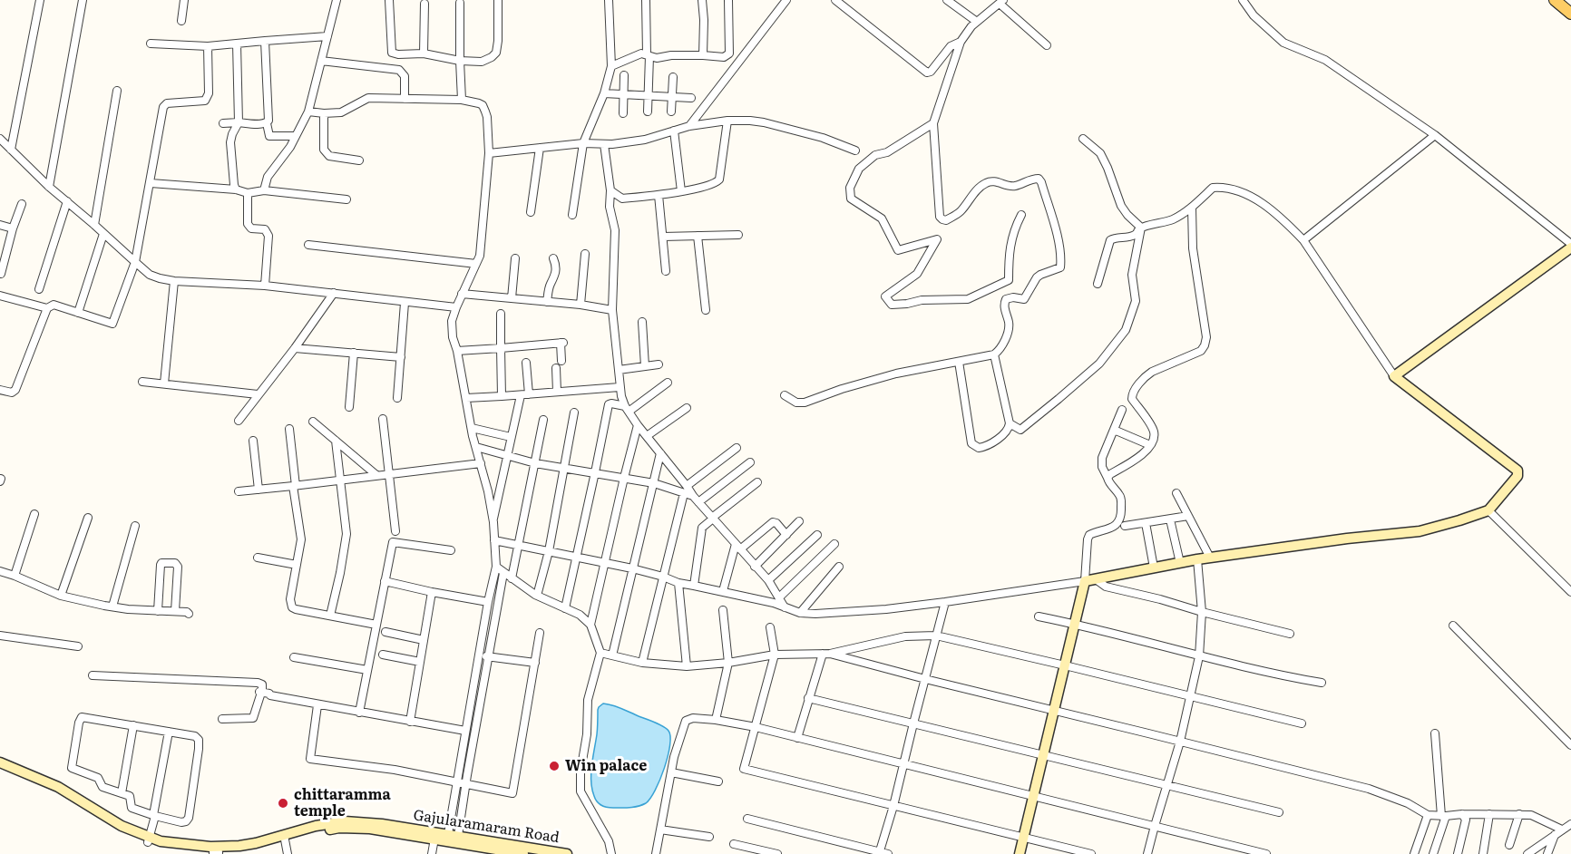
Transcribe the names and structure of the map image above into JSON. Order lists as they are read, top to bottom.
{
  "streets": {
    "main road": ["Gajularamaram Road"]
  },
  "places": ["Win palace", "chittaramma temple"]
}
